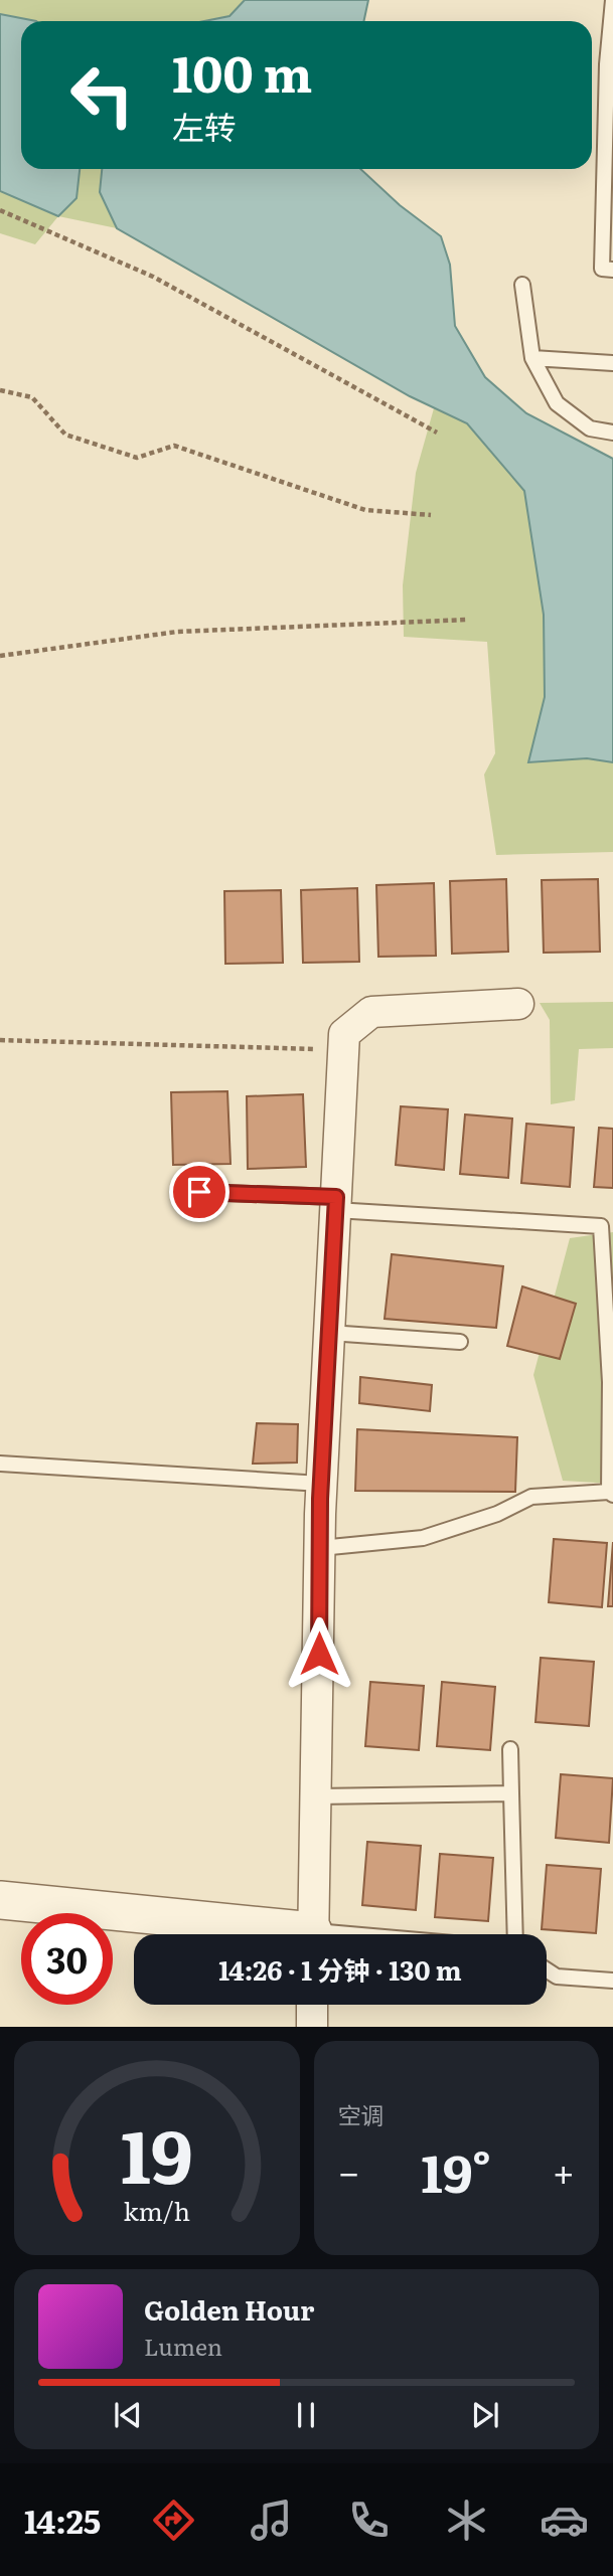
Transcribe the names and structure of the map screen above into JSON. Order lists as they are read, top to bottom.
{
  "page": {
    "turn": ["100 m", "左转"],
    "limit": "30",
    "trip": "14:26 · 1 分钟 · 130 m",
    "tile": "空调",
    "heat": ["−", "19°", "+"],
    "song": ["Golden Hour", "Lumen"],
    "tabs": "14:25",
    "gauge": ["19", "km/h"]
  }
}
